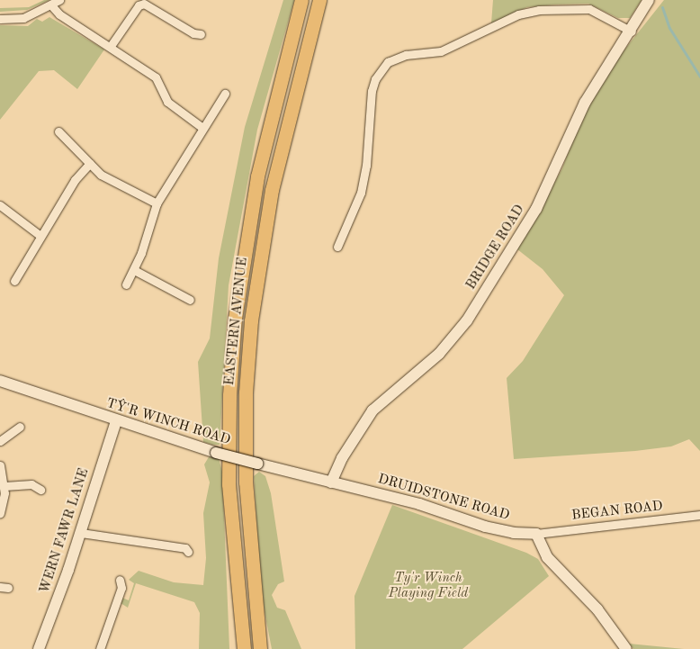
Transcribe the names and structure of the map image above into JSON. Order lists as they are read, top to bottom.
{
  "streets": {
    "highway": ["EASTERN AVENUE"],
    "main road": [
      "BRIDGE ROAD",
      "TŶ'R WINCH ROAD",
      "DRUIDSTONE ROAD",
      "WERN FAWR LANE"
    ],
    "street": ["BEGAN ROAD"]
  },
  "crossings": [
    ["BRIDGE ROAD", "TŶ'R WINCH ROAD"],
    ["BRIDGE ROAD", "DRUIDSTONE ROAD"],
    ["TŶ'R WINCH ROAD", "DRUIDSTONE ROAD"],
    ["TŶ'R WINCH ROAD", "WERN FAWR LANE"],
    ["DRUIDSTONE ROAD", "BEGAN ROAD"]
  ],
  "parks": ["Ty'r Winch Playing Field"]
}
